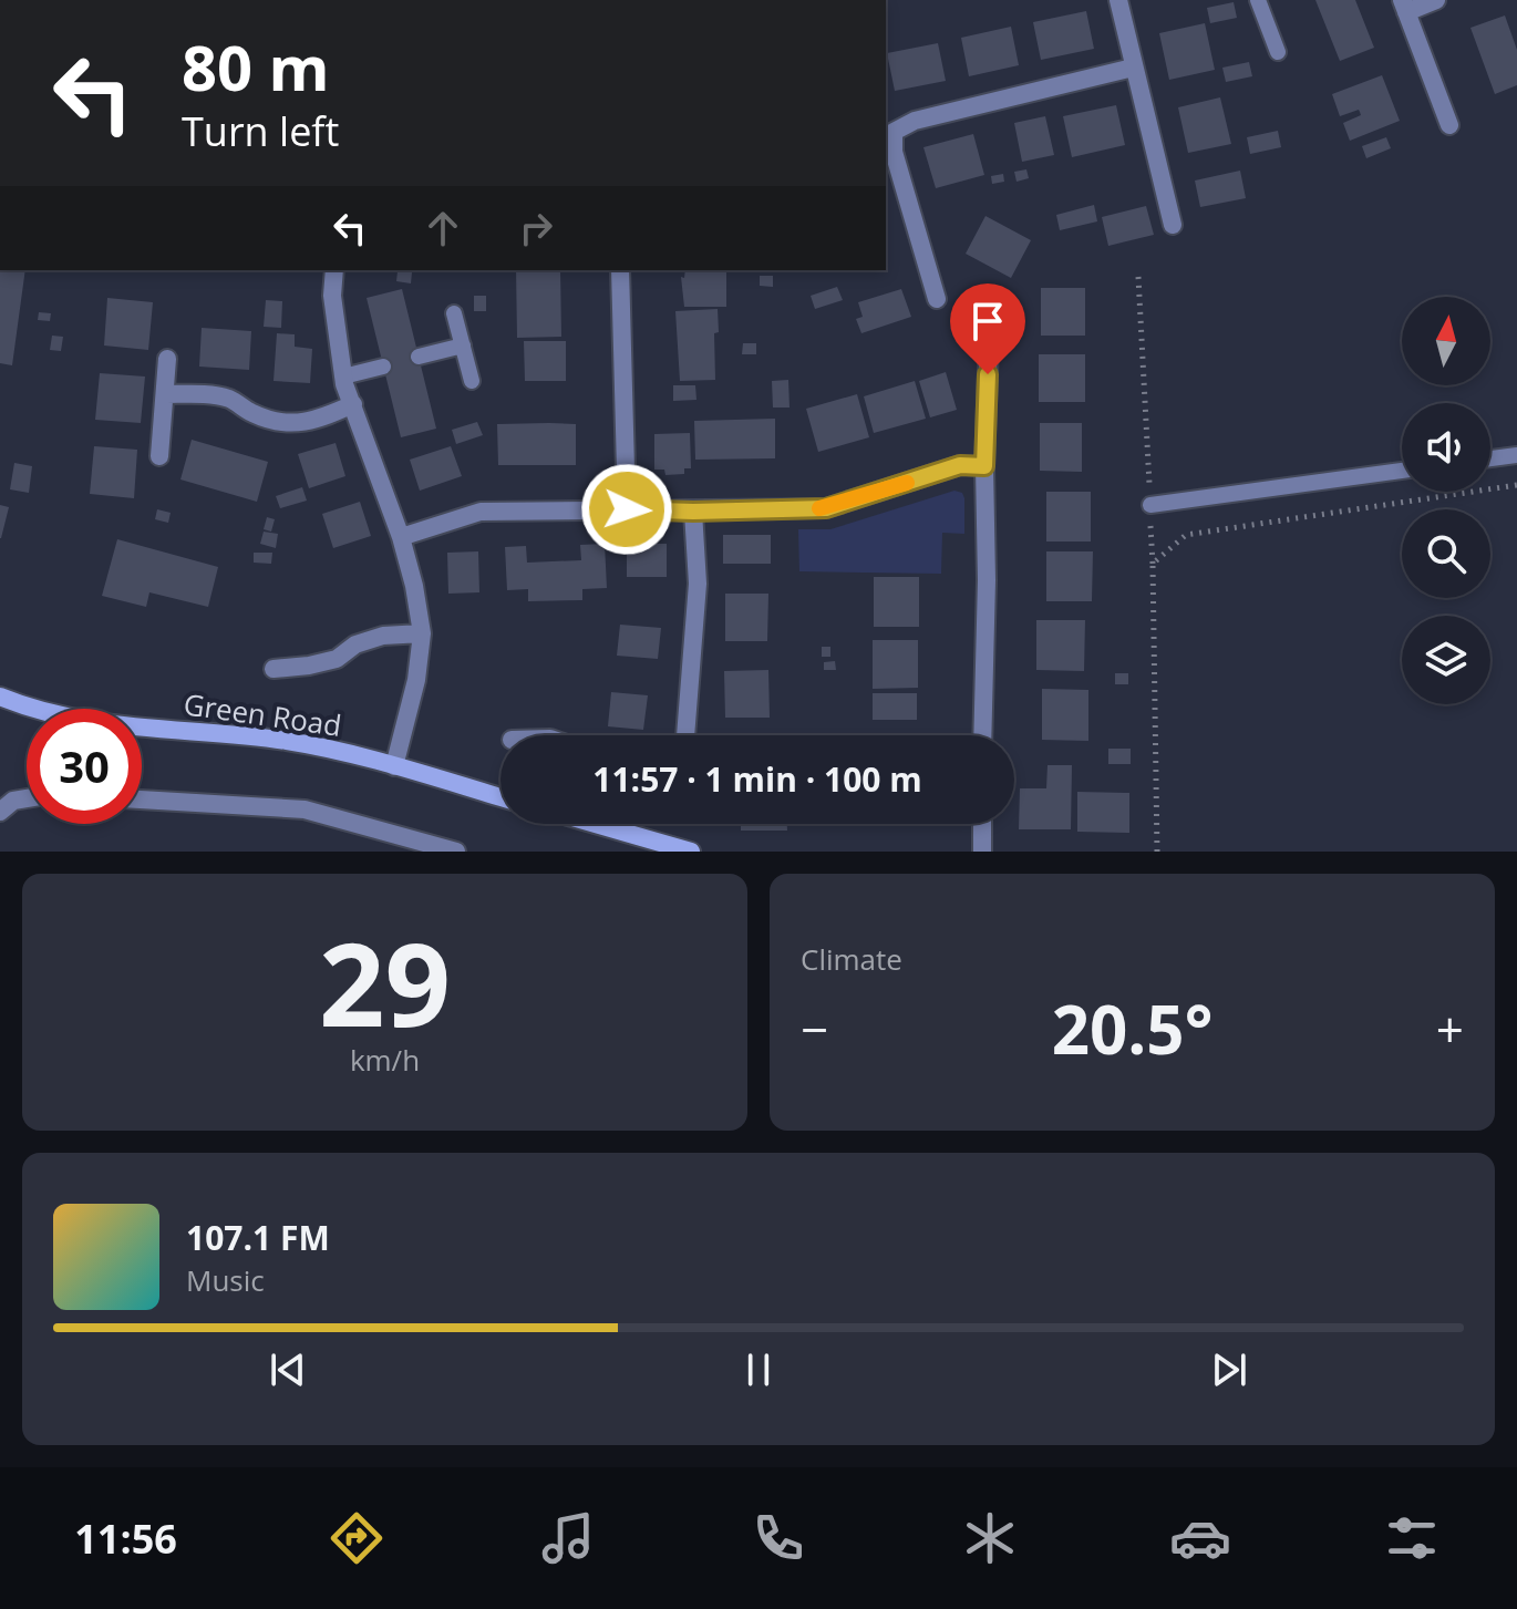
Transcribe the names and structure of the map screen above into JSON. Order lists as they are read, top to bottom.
{
  "streets": {
    "street": ["Green Road"]
  },
  "north": "top",
  "page": {
    "turn": ["80 m", "Turn left"],
    "limit": "30",
    "trip": "11:57 · 1 min · 100 m",
    "tile": [
      ["29", "km/h"],
      "Climate"
    ],
    "heat": ["−", "20.5°", "+"],
    "song": ["107.1 FM", "Music"],
    "tabs": "11:56"
  }
}
